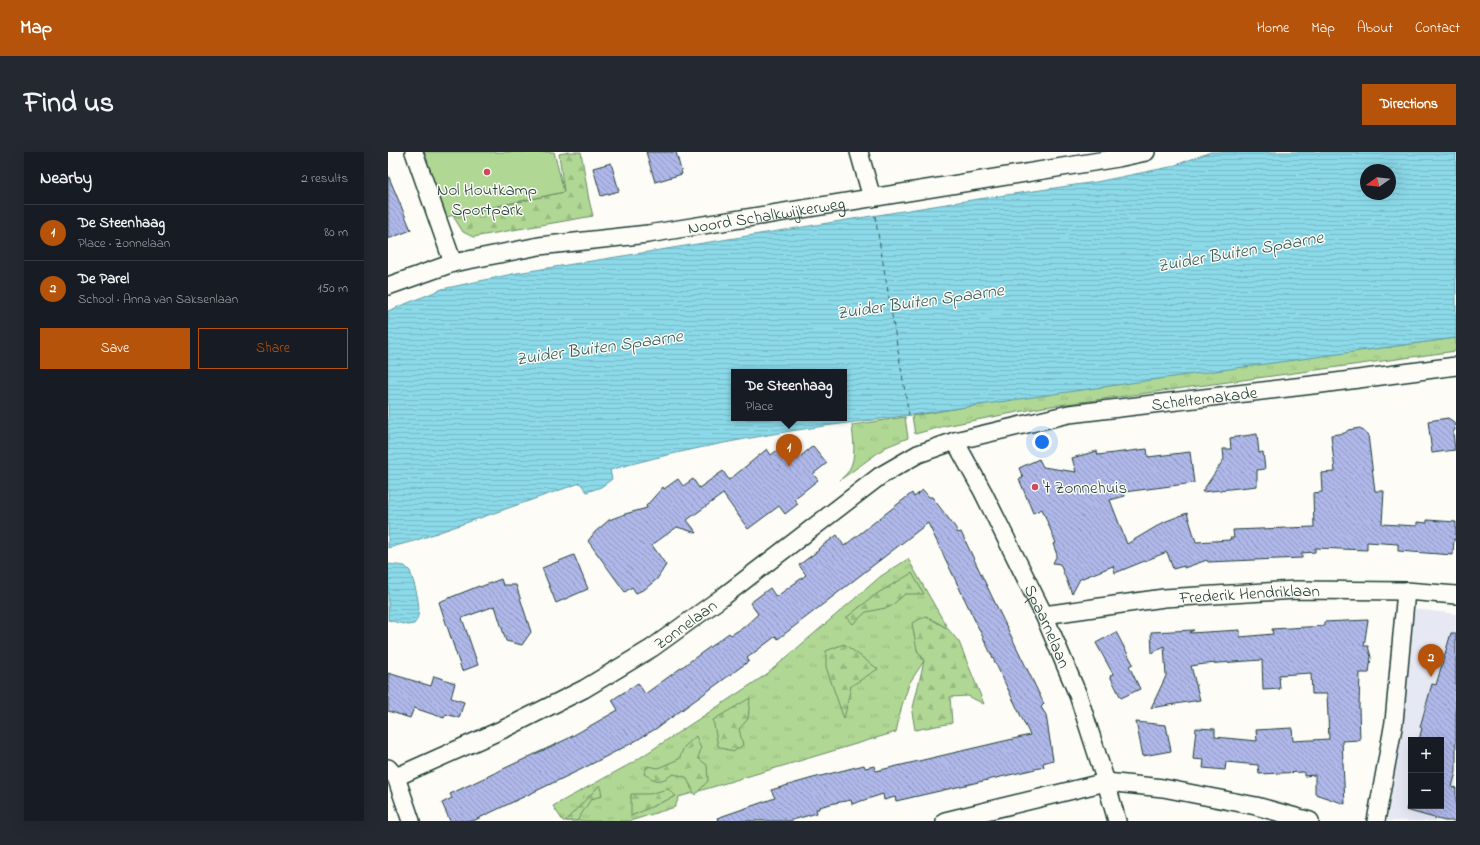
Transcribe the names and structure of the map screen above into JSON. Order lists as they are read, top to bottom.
{
  "streets": {
    "street": [
      "Noord Schalkwijkerweg",
      "Scheltemakade",
      "Frederik Hendriklaan",
      "Zonnelaan",
      "Spaarnelaan"
    ]
  },
  "crossings": [
    ["Scheltemakade", "Zonnelaan"],
    ["Scheltemakade", "Spaarnelaan"],
    ["Frederik Hendriklaan", "Spaarnelaan"],
    ["Zonnelaan", "Spaarnelaan"]
  ],
  "water": ["Zuider Buiten Spaarne"],
  "places": ["Nol Houtkamp Sportpark", "'t Zonnehuis"],
  "north": "left",
  "page": {
    "header": "Map",
    "nav": [
      "Home",
      "Map",
      "About",
      "Contact"
    ],
    "title": "Find us",
    "buttons": [
      "Directions",
      ["Save", "Share"]
    ],
    "heading": ["Nearby", "2 results"],
    "list": [
      {
        "mark": "1",
        "name": "De Steenhaag",
        "note": "Place · Zonnelaan",
        "value": "80 m"
      },
      {
        "mark": "2",
        "name": "De Parel",
        "note": "School · Anna van Saksenlaan",
        "value": "150 m"
      }
    ],
    "popup": ["De Steenhaag", "Place"],
    "pins": ["1", "2"],
    "map_buttons": ["+", "−"]
  }
}
